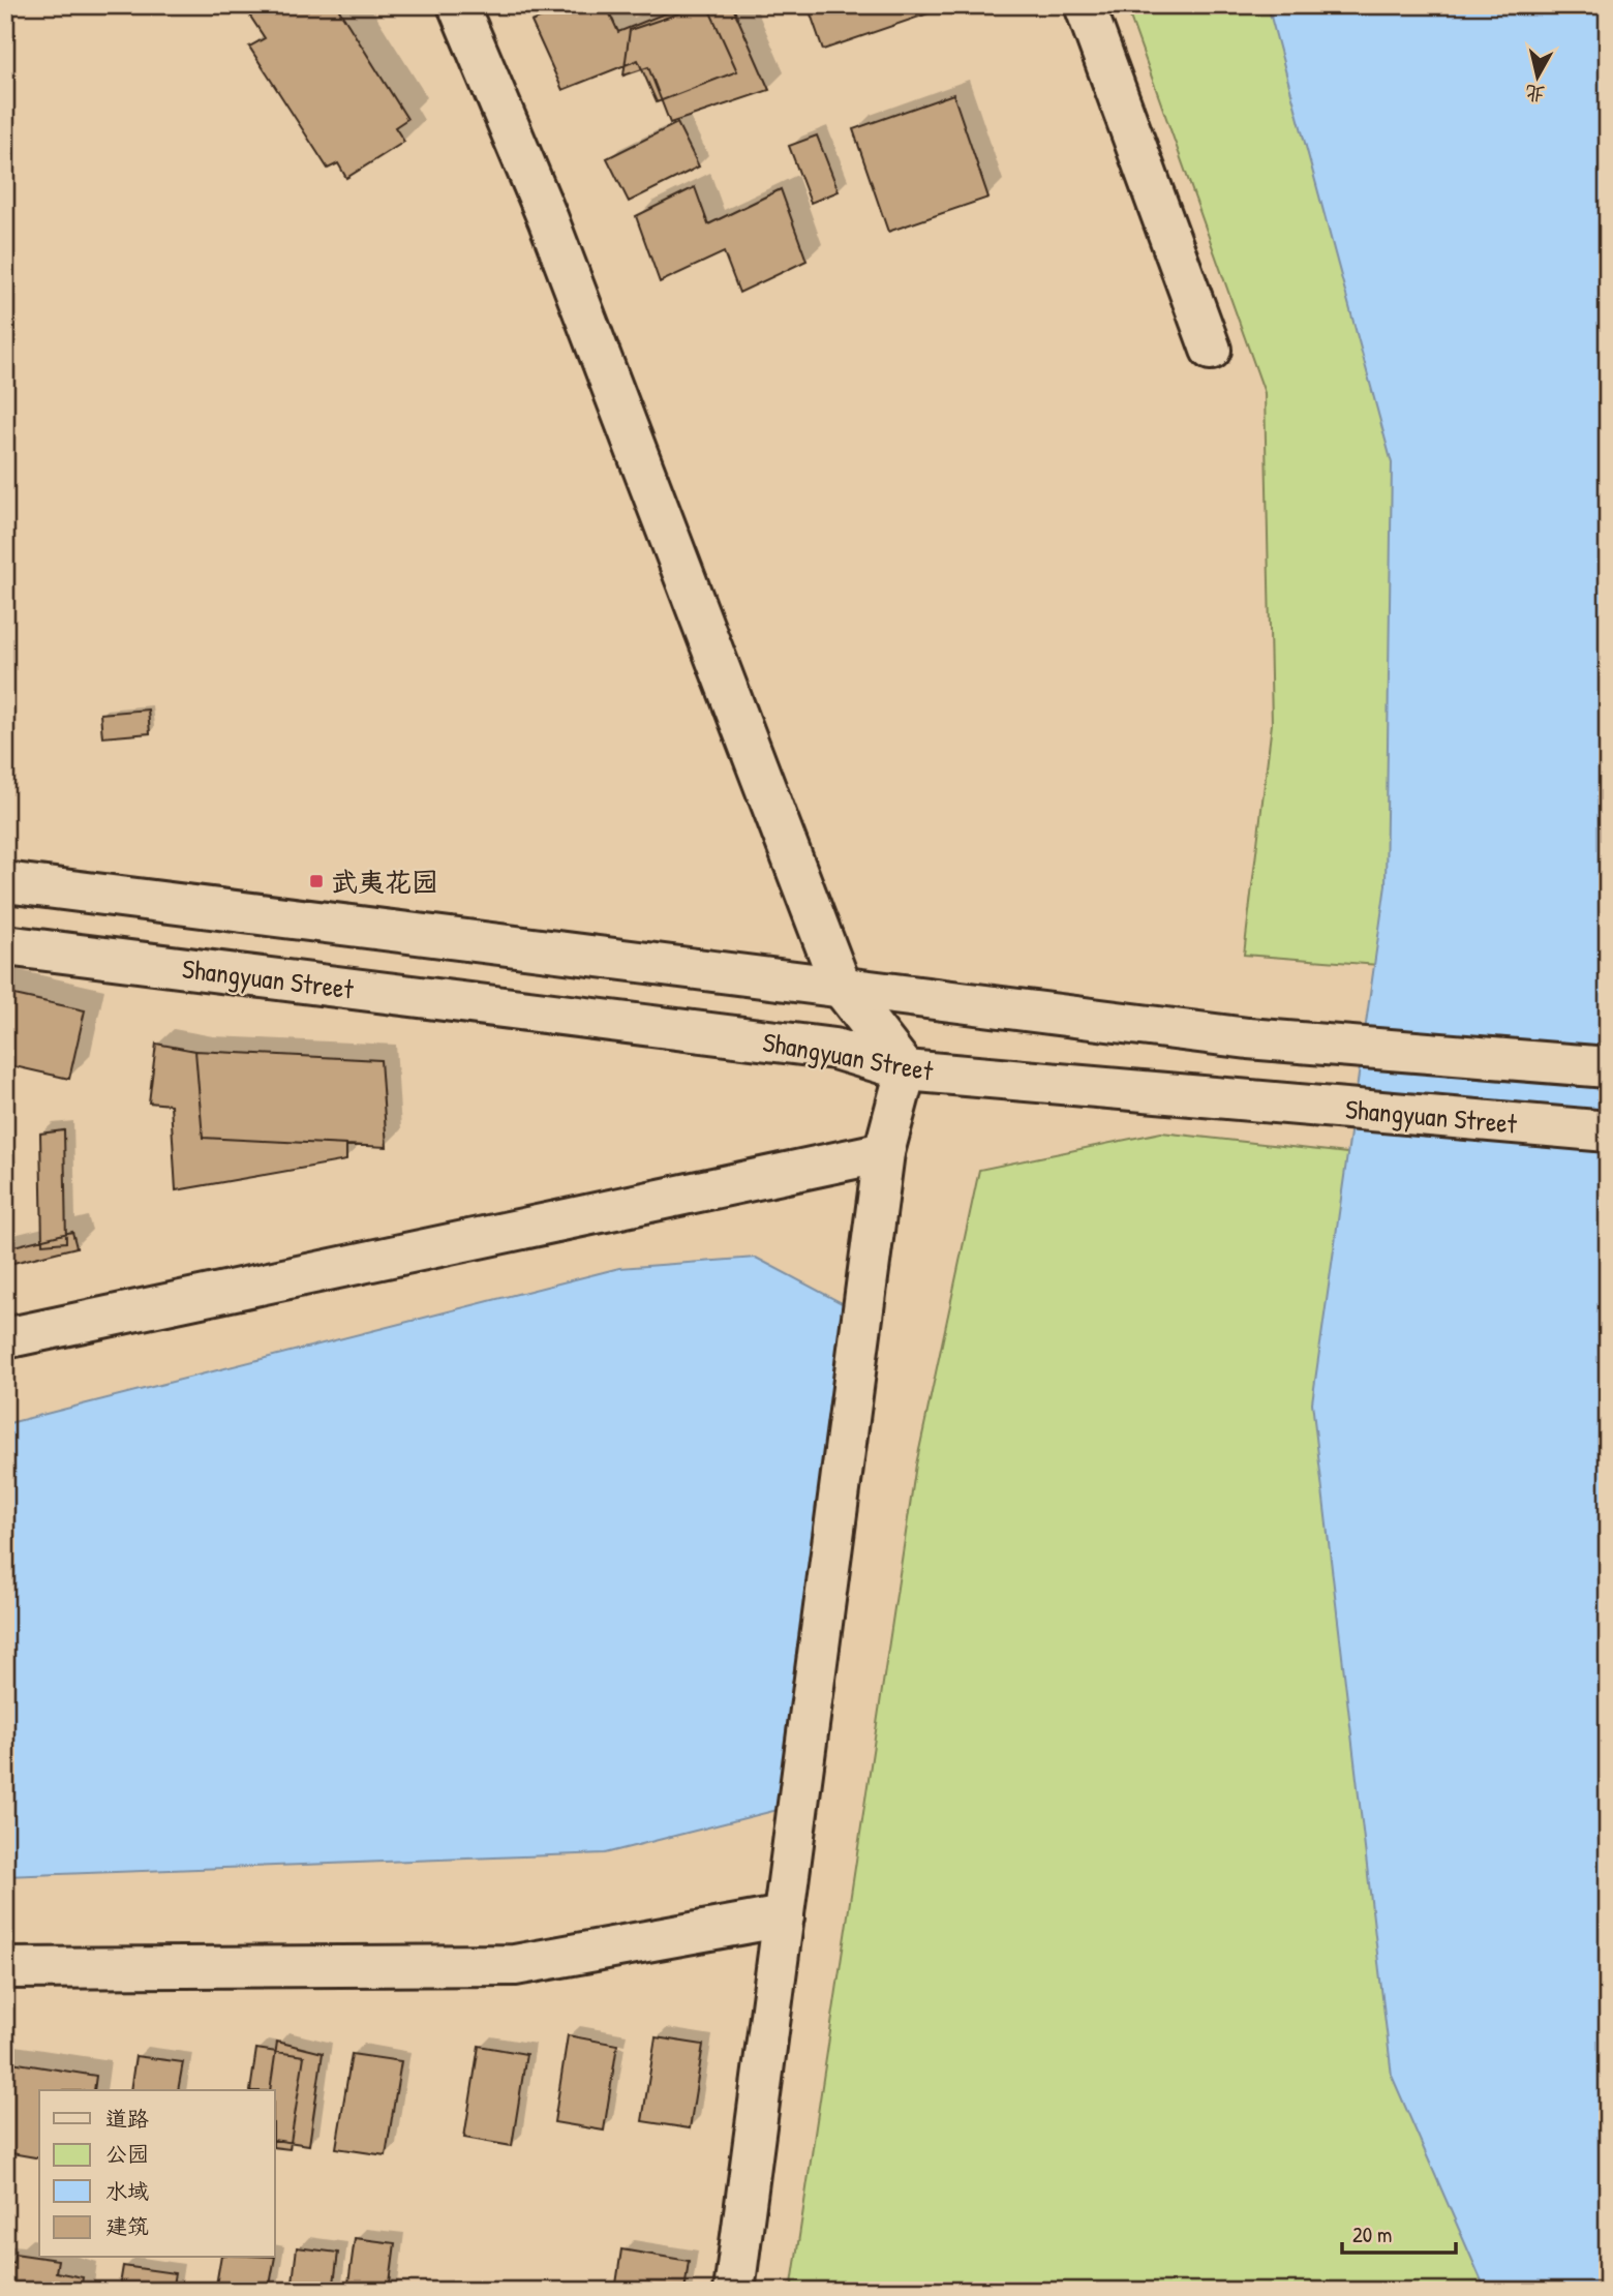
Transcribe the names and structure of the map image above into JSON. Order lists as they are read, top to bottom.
{
  "streets": {
    "street": ["Shangyuan Street"]
  },
  "places": {
    "transit": ["武夷花园"]
  },
  "legend": [
    "道路",
    "公园",
    "水域",
    "建筑"
  ],
  "scale_bar": "20 m",
  "north": "bottom"
}
